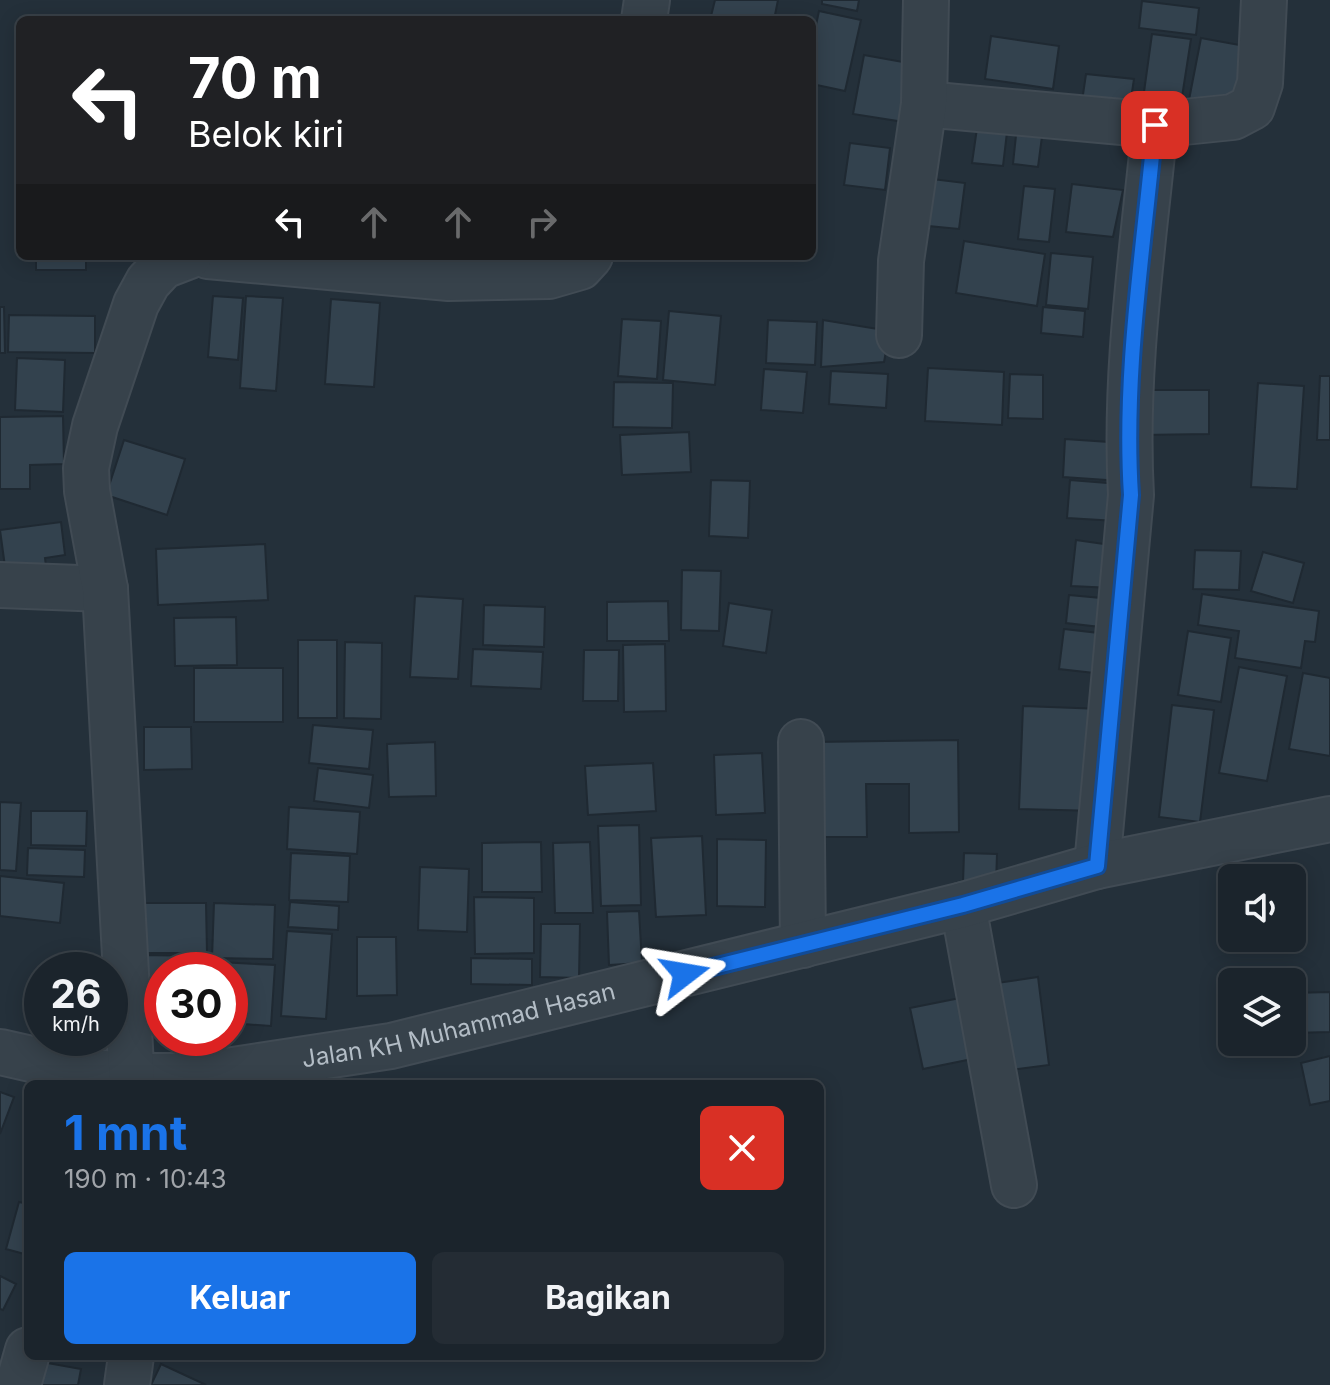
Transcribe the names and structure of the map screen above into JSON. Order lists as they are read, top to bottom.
{
  "streets": {
    "street": ["Jalan KH Muhammad Hasan"]
  },
  "page": {
    "turn": ["70 m", "Belok kiri"],
    "speed": "26 km/h",
    "limit": "30",
    "heading": ["1 mnt", "190 m · 10:43"],
    "buttons": ["Keluar", "Bagikan"]
  }
}
